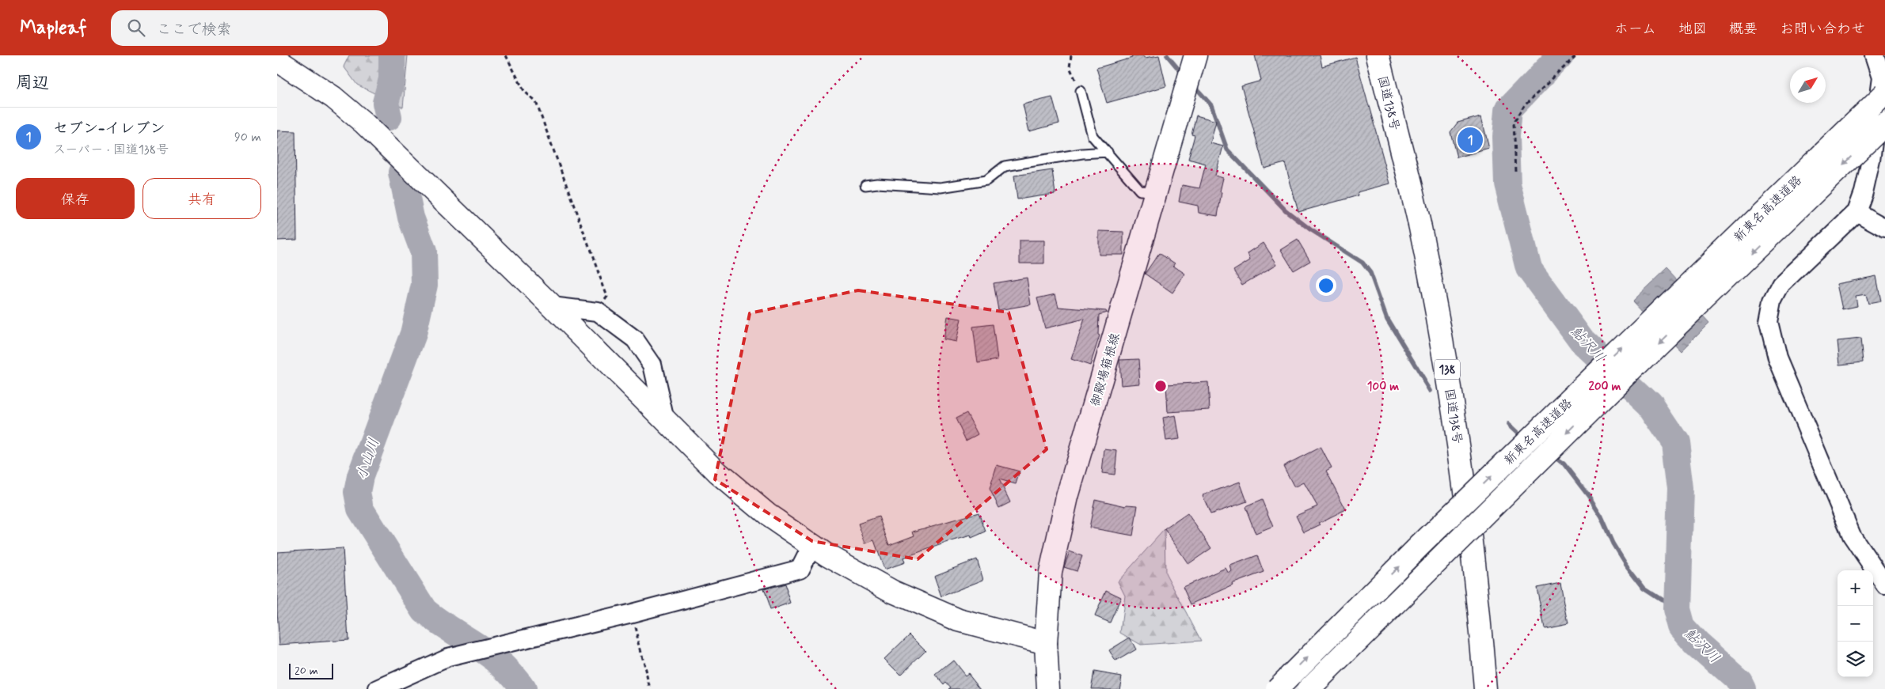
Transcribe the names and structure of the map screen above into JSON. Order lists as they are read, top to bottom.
{
  "streets": {
    "main road": [
      "国道138号",
      "新東名高速道路",
      "御殿場箱根線",
      "138"
    ]
  },
  "water": ["鮎沢川", "小山川"],
  "scale_bar": "20 m",
  "north": "top right",
  "page": {
    "header": "Mapleaf",
    "search": "ここで検索",
    "nav": [
      "ホーム",
      "地図",
      "概要",
      "お問い合わせ"
    ],
    "heading": "周辺",
    "list": [
      {
        "mark": "1",
        "name": "セブン-イレブン",
        "note": "スーパー · 国道138号",
        "value": "90 m"
      }
    ],
    "pins": "1",
    "buttons": ["保存", "共有"],
    "map_buttons": ["+", "−"],
    "scale": "20 m"
  },
  "rings": ["100 m", "200 m"]
}
